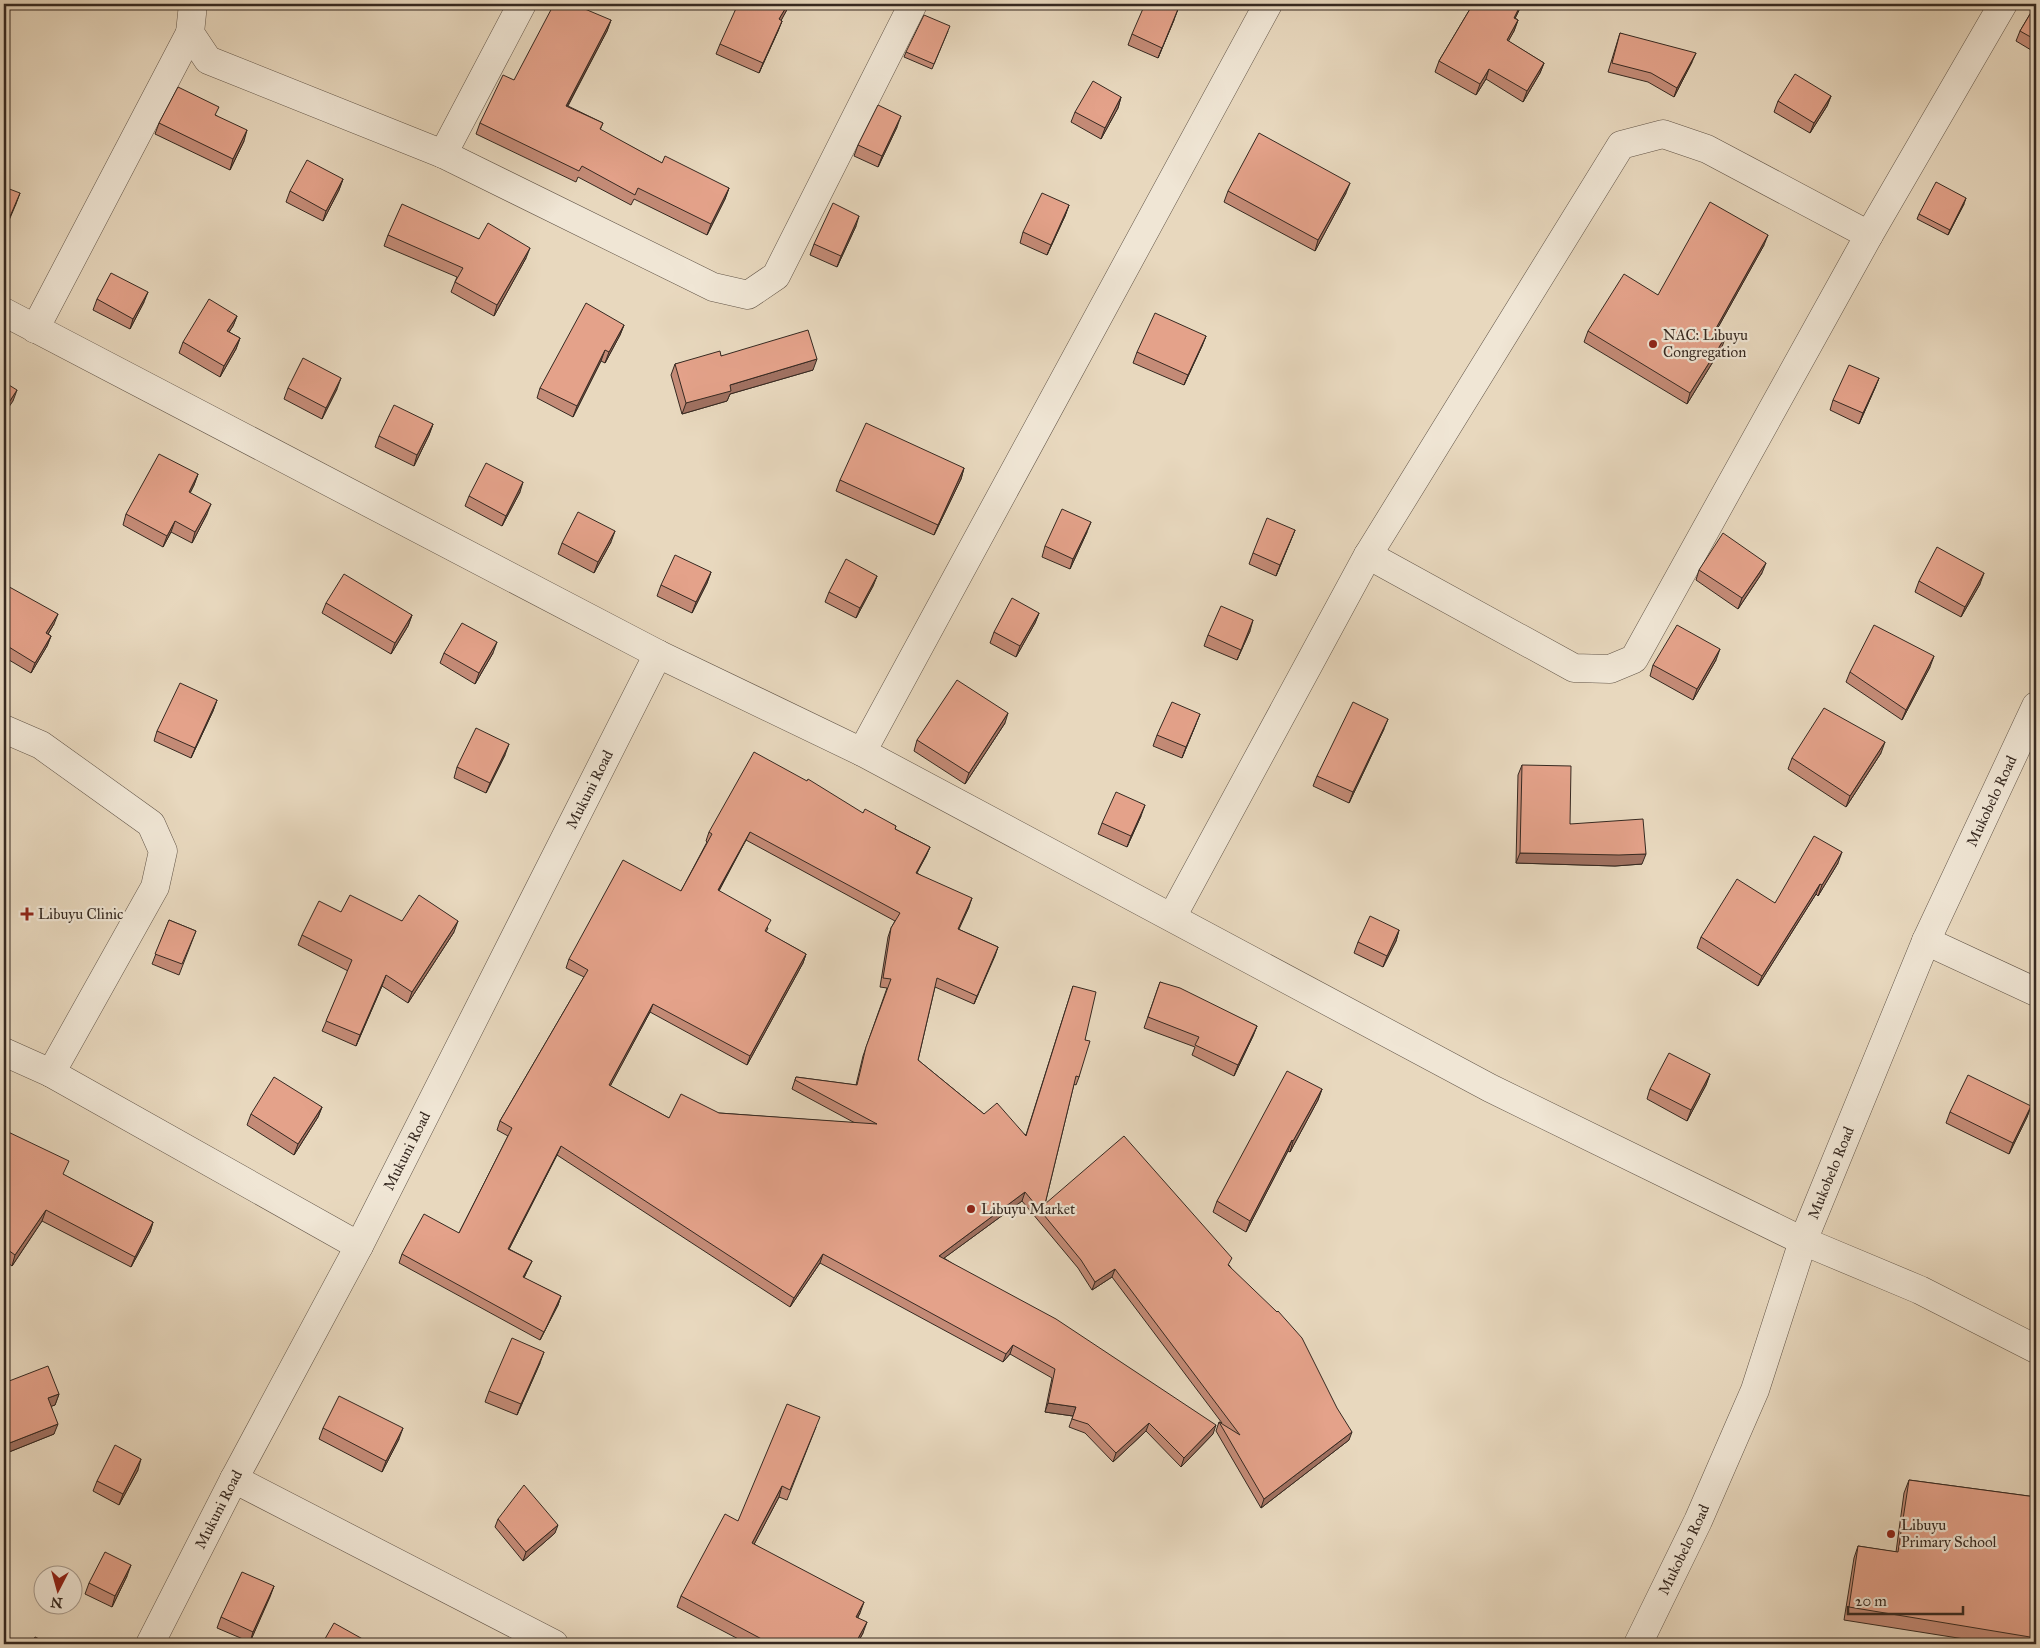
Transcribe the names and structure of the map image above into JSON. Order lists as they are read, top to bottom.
{
  "streets": {
    "street": ["Mukuni Road", "Mukobelo Road"]
  },
  "places": {
    "other": ["NAC: Libuyu Congregation", "Libuyu Market", "Libuyu Primary School"],
    "health": ["Libuyu Clinic"]
  },
  "scale_bar": "20 m",
  "north": "bottom"
}
